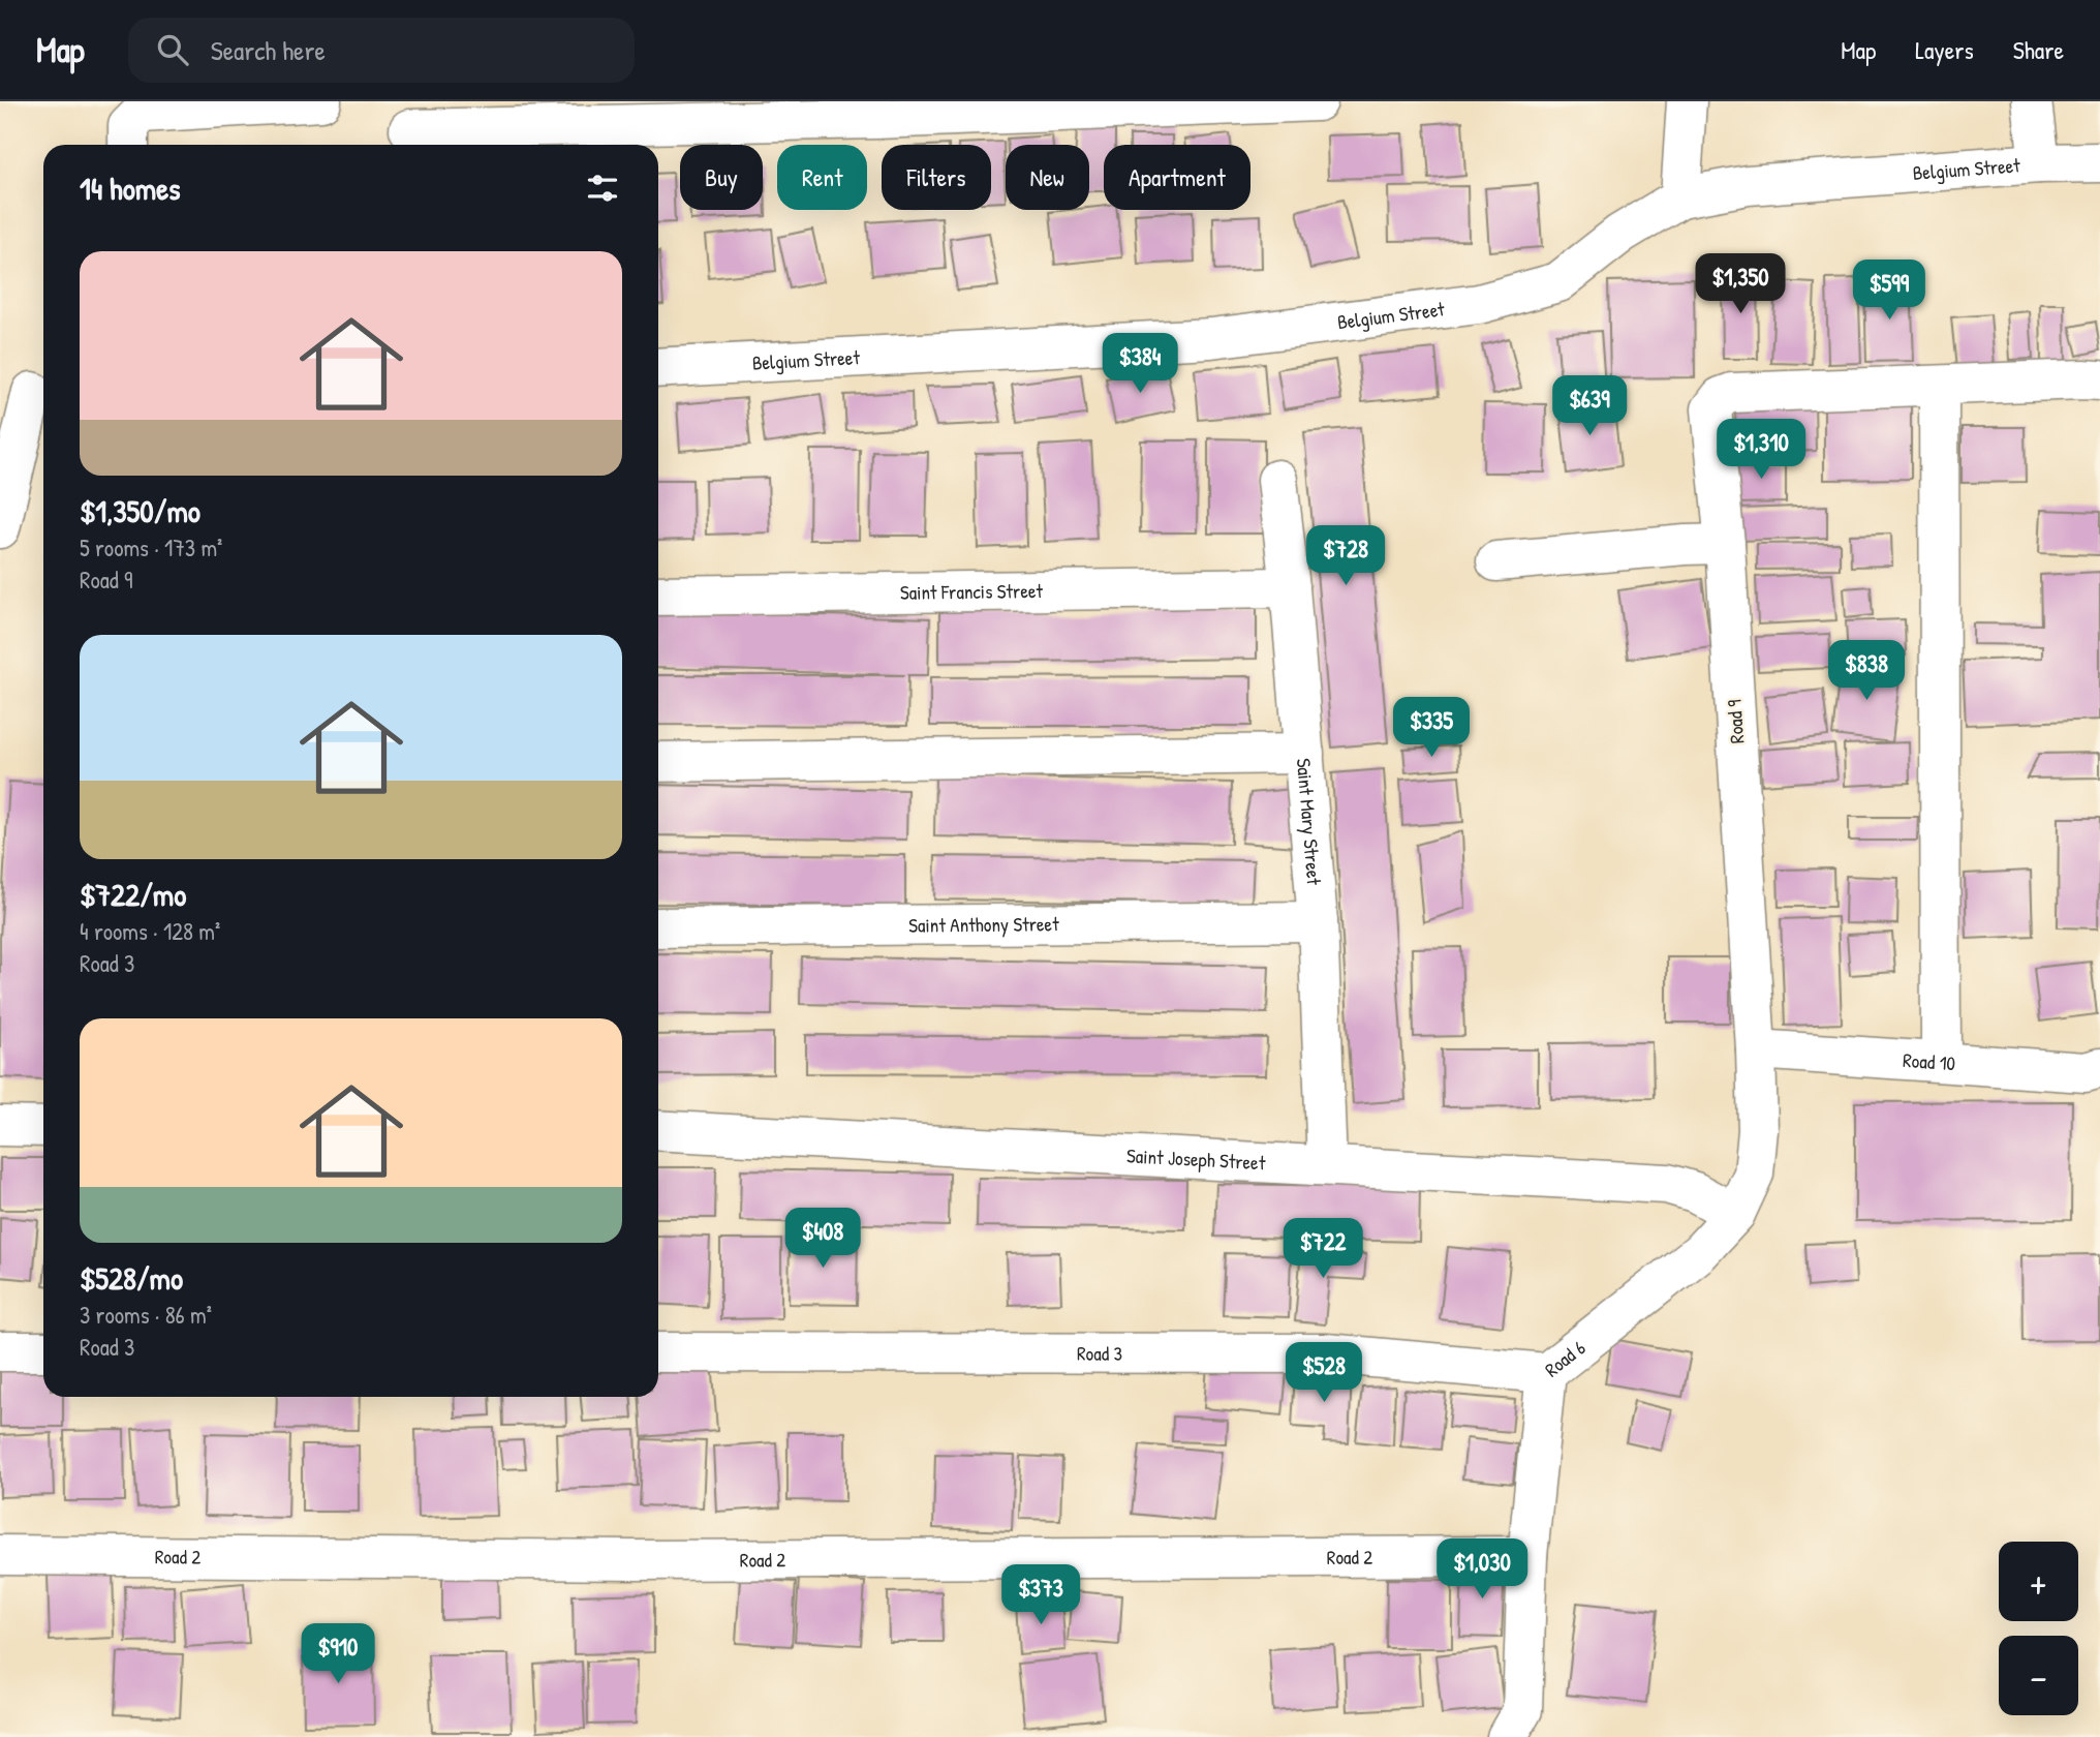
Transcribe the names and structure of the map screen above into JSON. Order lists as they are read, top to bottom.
{
  "streets": {
    "street": [
      "Belgium Street",
      "Saint Francis Street",
      "Road 9",
      "Saint Mary Street",
      "Saint Anthony Street",
      "Road 10",
      "Saint Joseph Street",
      "Road 3",
      "Road 6",
      "Road 2"
    ]
  },
  "crossings": [
    ["Saint Francis Street", "Saint Mary Street"],
    ["Road 9", "Road 10"],
    ["Road 9", "Road 6"],
    ["Saint Mary Street", "Saint Anthony Street"],
    ["Saint Mary Street", "Saint Joseph Street"],
    ["Road 10", "Road 6"],
    ["Saint Joseph Street", "Road 6"],
    ["Road 3", "Road 6"],
    ["Road 6", "Road 2"]
  ],
  "page": {
    "header": "Map",
    "search": "Search here",
    "nav": ["Map", "Layers", "Share"],
    "chip": [
      "Buy",
      "Rent",
      "Filters",
      "New",
      "Apartment"
    ],
    "heading": "14 homes",
    "list": [
      {
        "name": "$1,350/mo",
        "note": "5 rooms · 173 m² · Road 9"
      },
      {
        "name": "$722/mo",
        "note": "4 rooms · 128 m² · Road 3"
      },
      {
        "name": "$528/mo",
        "note": "3 rooms · 86 m² · Road 3"
      }
    ],
    "price": [
      "$1,350",
      "$599",
      "$384",
      "$639",
      "$1,310",
      "$728",
      "$838",
      "$335",
      "$408",
      "$722",
      "$528",
      "$1,030",
      "$373",
      "$910"
    ],
    "map_buttons": ["+", "−"]
  }
}
